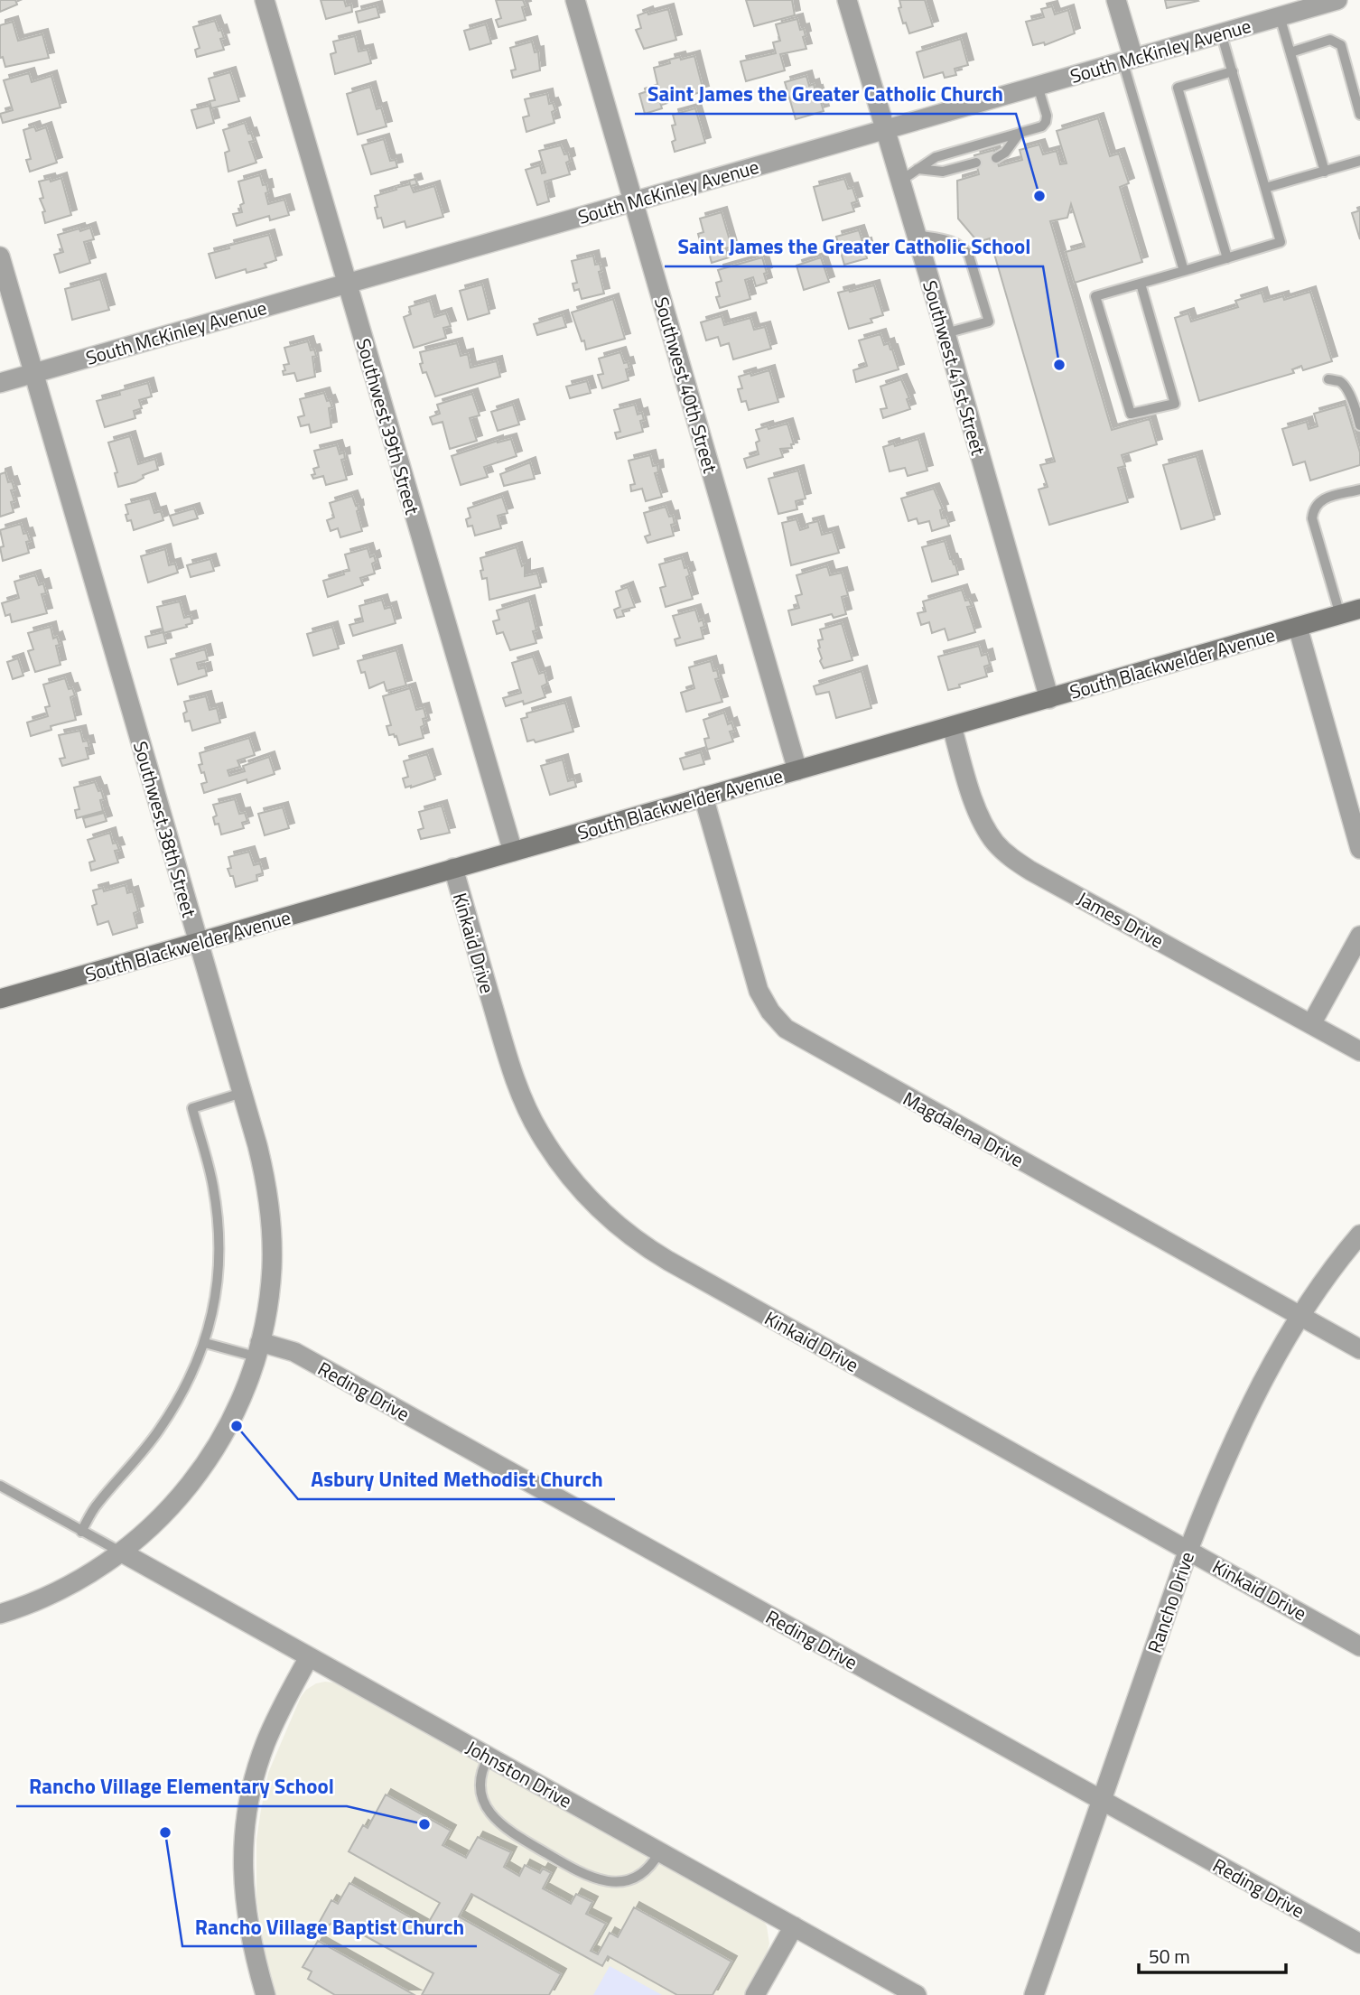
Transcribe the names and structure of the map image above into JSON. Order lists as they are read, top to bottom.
{
  "streets": {
    "street": [
      "South McKinley Avenue",
      "Southwest 41st Street",
      "Southwest 40th Street",
      "Southwest 39th Street",
      "South Blackwelder Avenue",
      "Southwest 38th Street",
      "James Drive",
      "Kinkaid Drive",
      "Magdalena Drive",
      "Reding Drive",
      "Rancho Drive",
      "Johnston Drive"
    ]
  },
  "crossings": [
    ["South McKinley Avenue", "Southwest 41st Street"],
    ["South McKinley Avenue", "Southwest 40th Street"],
    ["South McKinley Avenue", "Southwest 39th Street"],
    ["South McKinley Avenue", "Southwest 38th Street"],
    ["Southwest 41st Street", "South Blackwelder Avenue"],
    ["Southwest 40th Street", "South Blackwelder Avenue"],
    ["Southwest 39th Street", "South Blackwelder Avenue"],
    ["South Blackwelder Avenue", "Southwest 38th Street"],
    ["South Blackwelder Avenue", "James Drive"],
    ["South Blackwelder Avenue", "Kinkaid Drive"],
    ["South Blackwelder Avenue", "Magdalena Drive"],
    ["Southwest 38th Street", "Reding Drive"],
    ["Southwest 38th Street", "Johnston Drive"],
    ["Kinkaid Drive", "Rancho Drive"],
    ["Magdalena Drive", "Rancho Drive"],
    ["Reding Drive", "Rancho Drive"]
  ],
  "places": [
    "Saint James the Greater Catholic Church",
    "Saint James the Greater Catholic School",
    "Asbury United Methodist Church",
    "Rancho Village Elementary School",
    "Rancho Village Baptist Church"
  ],
  "scale_bar": "50 m"
}
